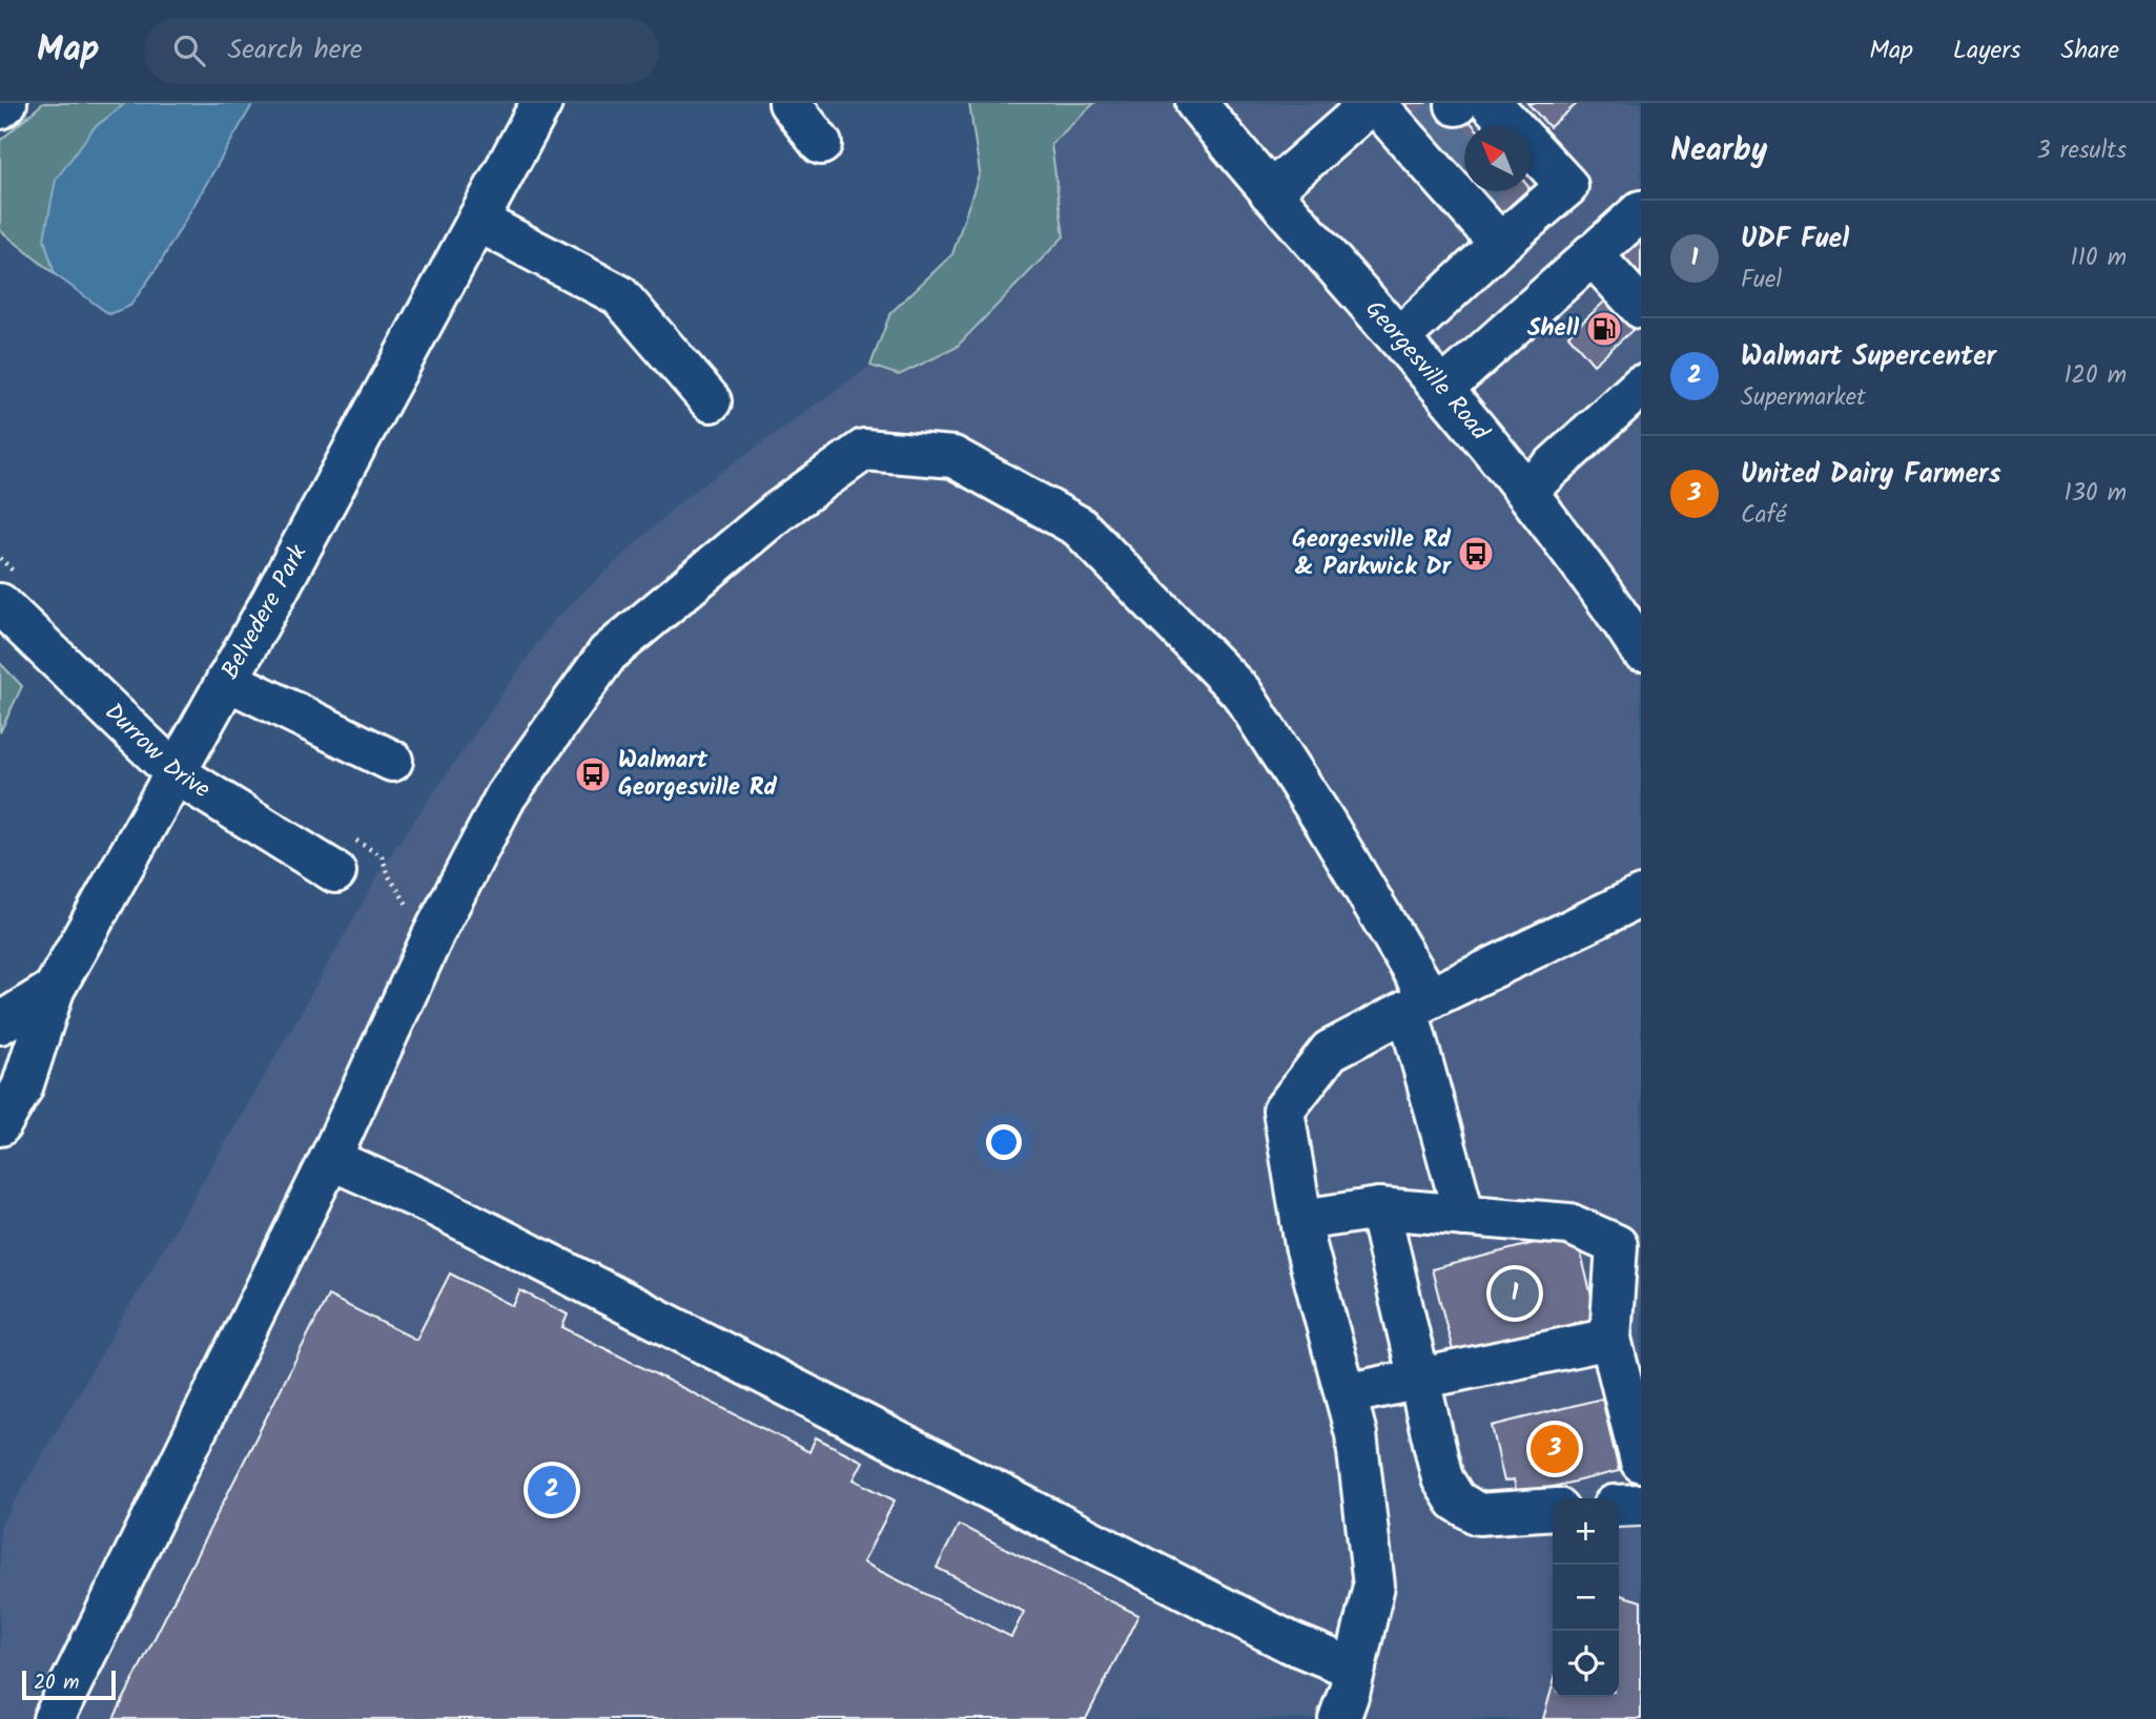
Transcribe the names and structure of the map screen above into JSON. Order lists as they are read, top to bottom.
{
  "streets": {
    "street": ["Georgesville Road", "Belvedere Park", "Durrow Drive"]
  },
  "crossings": [
    ["Belvedere Park", "Durrow Drive"]
  ],
  "places": {
    "fuel station": ["Shell"],
    "bus stop": ["Georgesville Rd & Parkwick Dr", "Walmart Georgesville Rd"]
  },
  "scale_bar": "20 m",
  "north": "top left",
  "page": {
    "header": "Map",
    "search": "Search here",
    "nav": ["Map", "Layers", "Share"],
    "heading": ["Nearby", "3 results"],
    "list": [
      {
        "mark": "1",
        "name": "UDF Fuel",
        "note": "Fuel",
        "value": "110 m"
      },
      {
        "mark": "2",
        "name": "Walmart Supercenter",
        "note": "Supermarket",
        "value": "120 m"
      },
      {
        "mark": "3",
        "name": "United Dairy Farmers",
        "note": "Café",
        "value": "130 m"
      }
    ],
    "pins": ["1", "3", "2"],
    "map_buttons": ["+", "−"],
    "scale": "20 m"
  }
}
